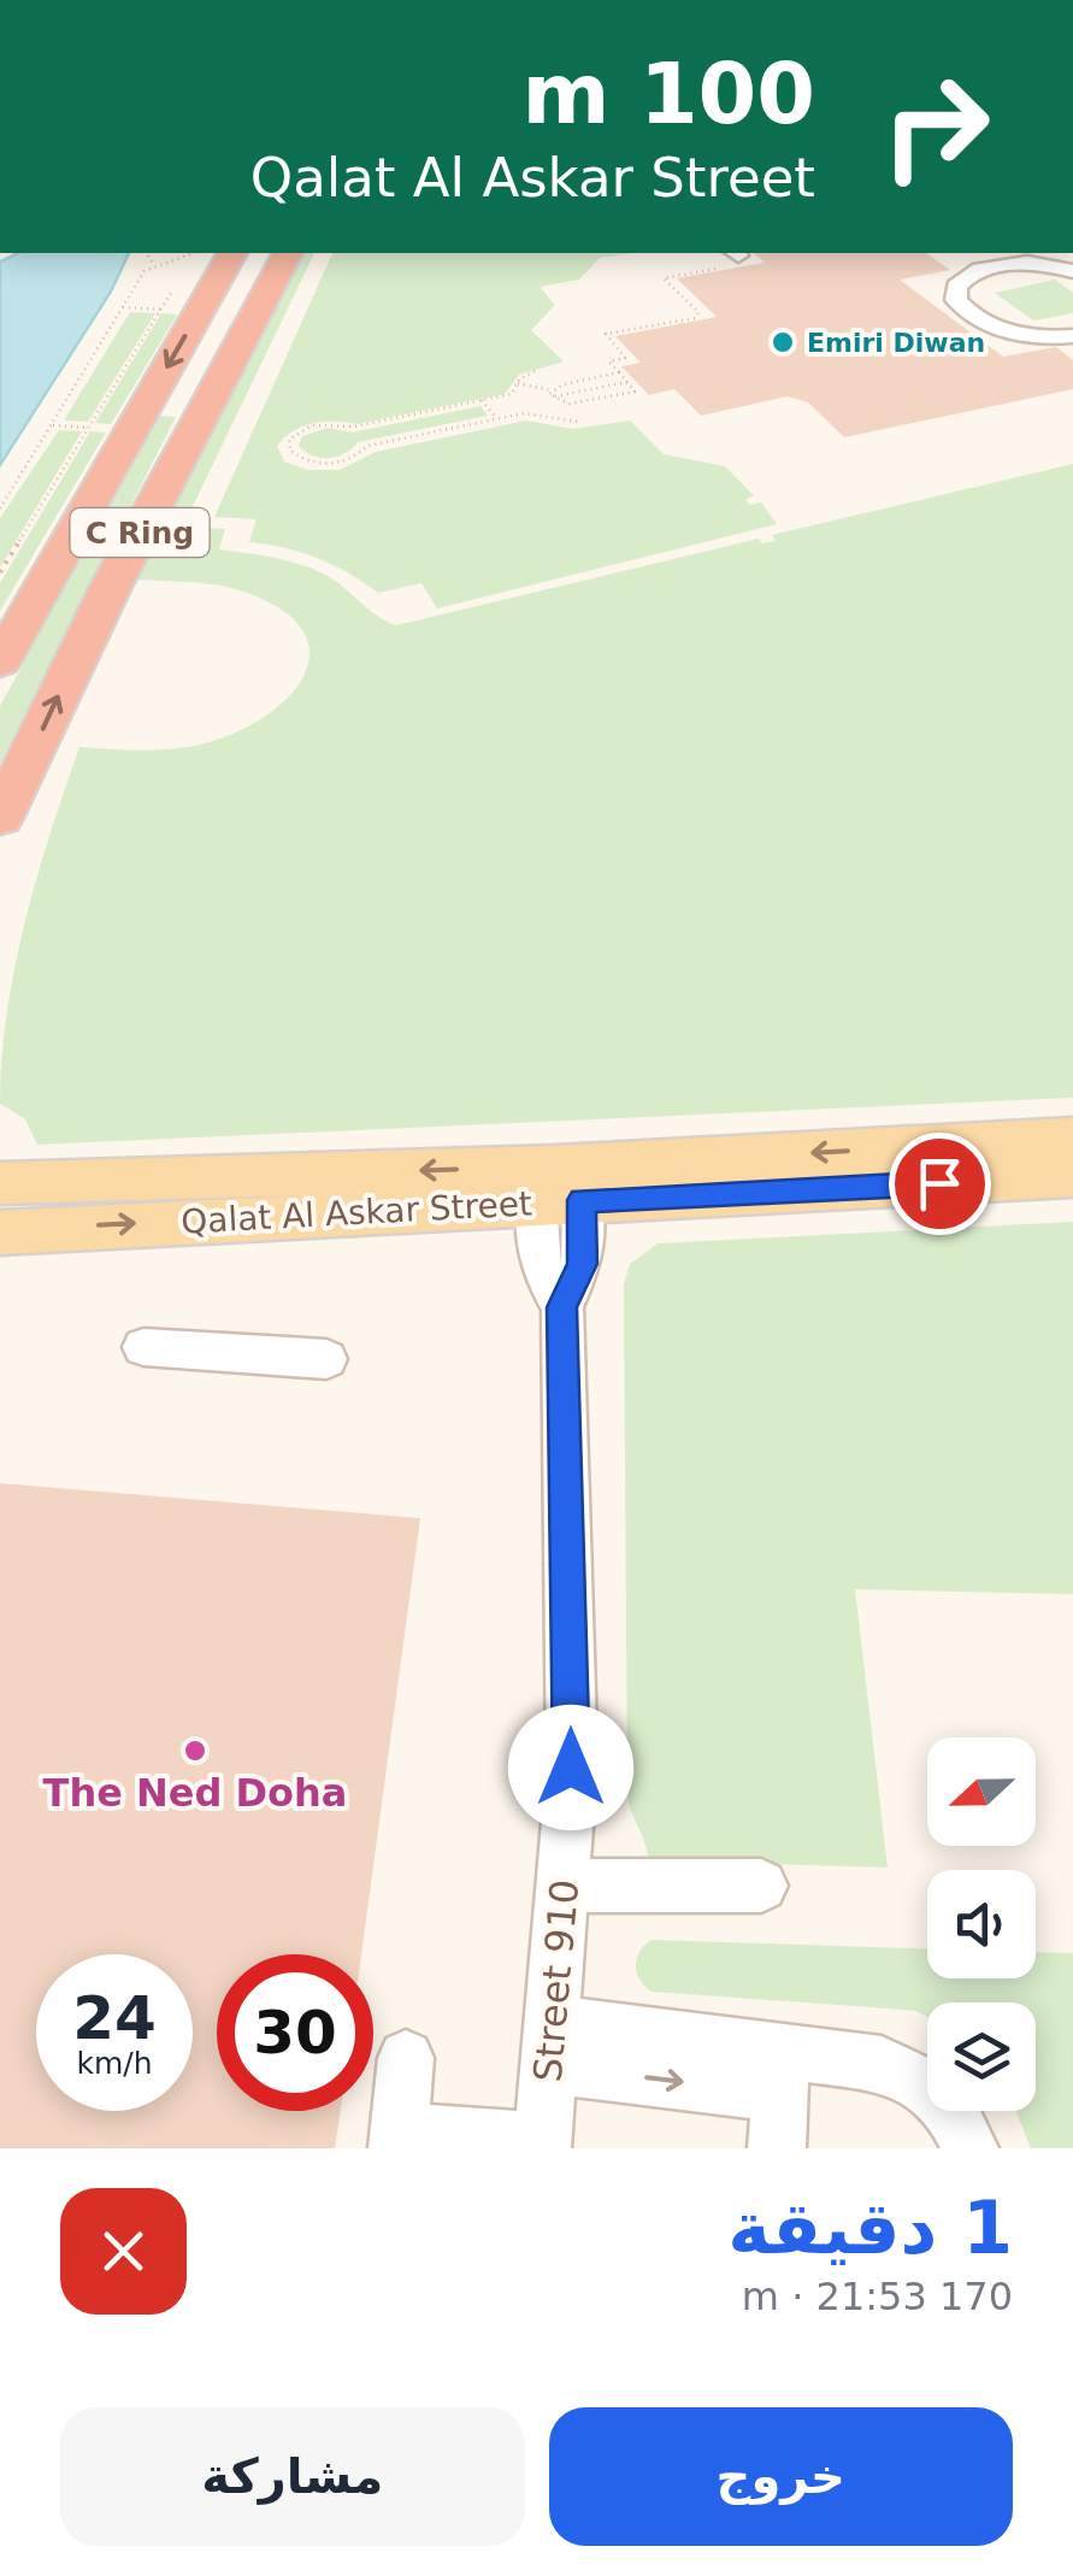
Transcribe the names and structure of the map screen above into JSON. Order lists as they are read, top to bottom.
{
  "streets": {
    "highway": ["C Ring"],
    "main road": ["Qalat Al Askar Street"],
    "street": ["Street 910"]
  },
  "crossings": [
    ["Qalat Al Askar Street", "Street 910"]
  ],
  "places": ["Emiri Diwan", "The Ned Doha"],
  "north": "left",
  "page": {
    "turn": ["100 m", "Qalat Al Askar Street"],
    "speed": "24 km/h",
    "limit": "30",
    "heading": ["1 دقيقة", "170 m · 21:53"],
    "buttons": ["خروج", "مشاركة"]
  }
}
